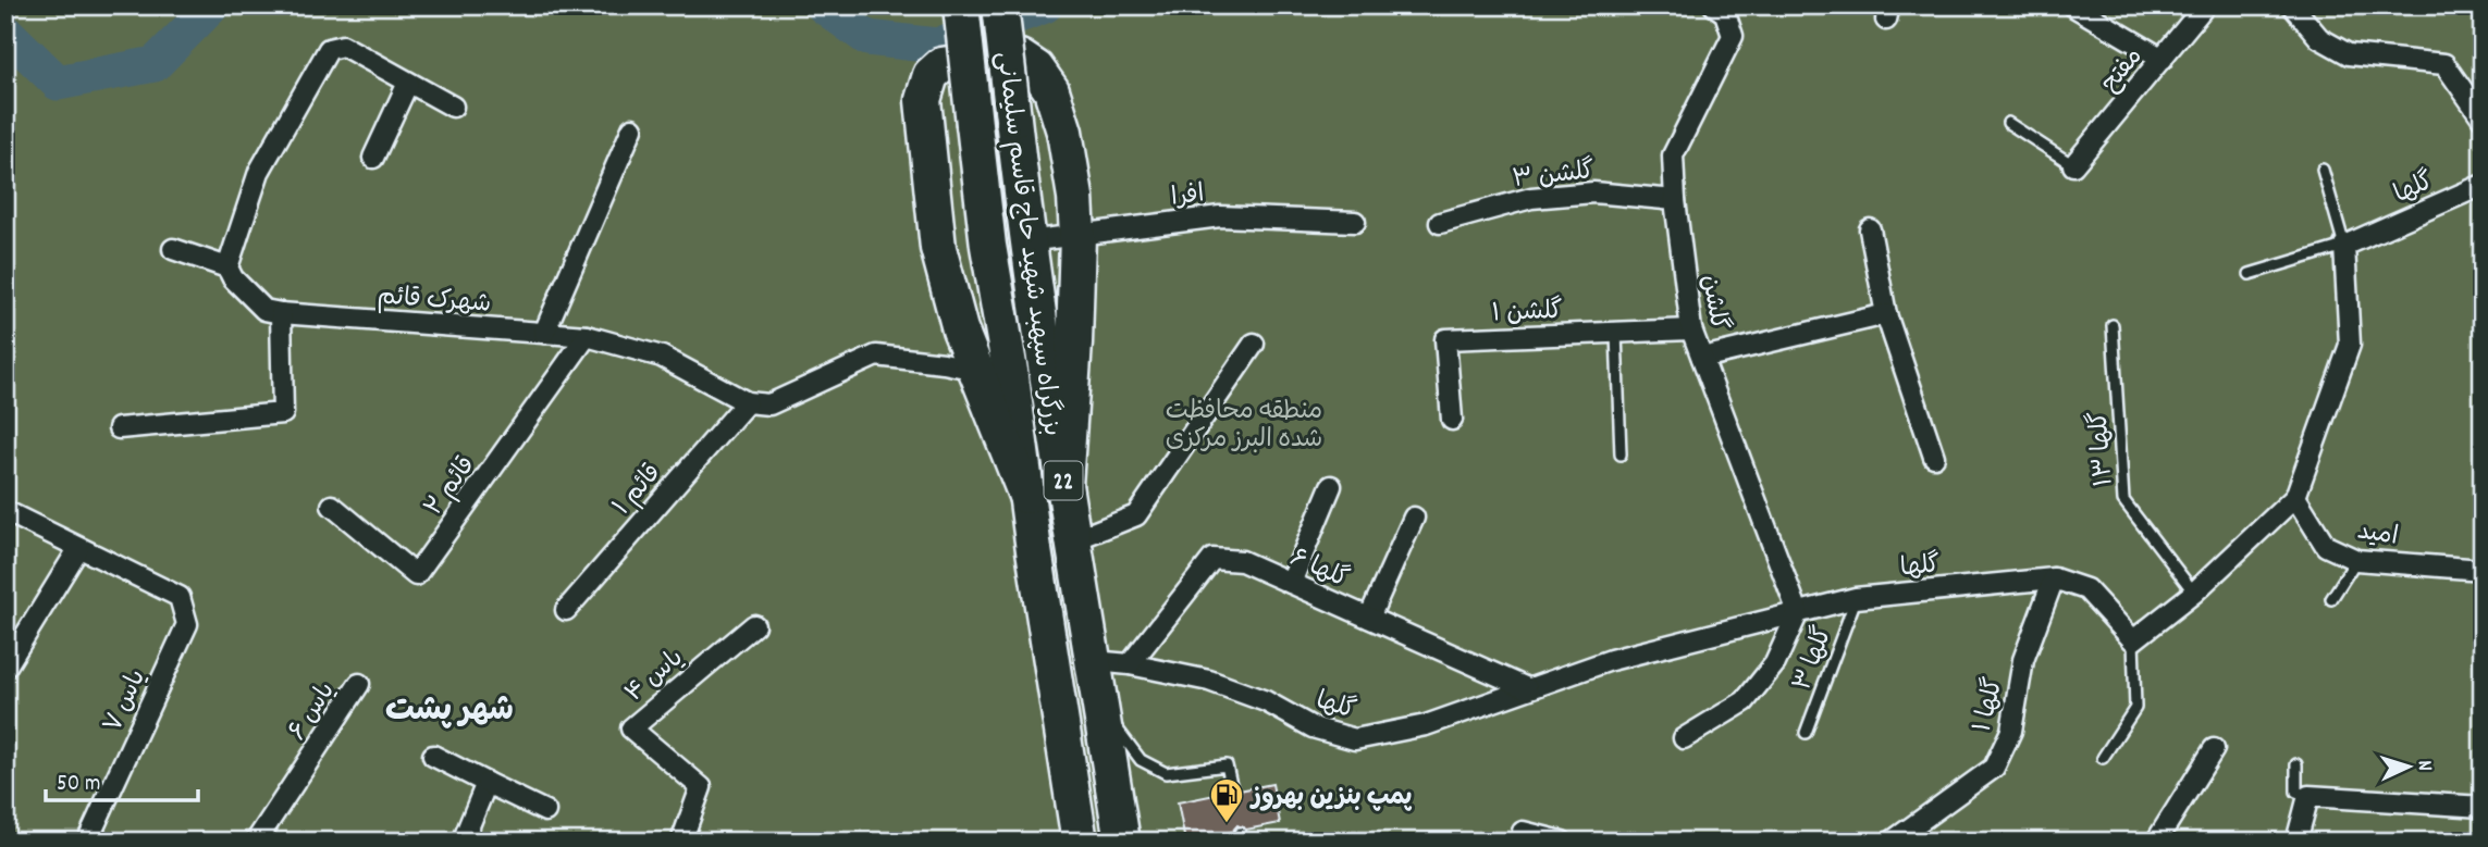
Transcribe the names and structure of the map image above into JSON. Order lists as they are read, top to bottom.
{
  "streets": {
    "highway": ["بزرگراه سپهبد شهید حاج قاسم سلیمانی", "22"],
    "street": [
      "مفتح",
      "گلشن ۳",
      "گلها",
      "افرا",
      "شهرک قائم",
      "گلشن",
      "گلشن ۱",
      "قائم ۲",
      "قائم ۱",
      "امید",
      "گلها ۶",
      "یاس ۴",
      "یاس ۷",
      "گلها ۱",
      "یاس ۶"
    ],
    "lane": ["گلها ۱۳", "گلها ۳"]
  },
  "crossings": [
    ["گلشن ۳", "گلشن"],
    ["گلها", "بزرگراه سپهبد شهید حاج قاسم سلیمانی"],
    ["گلها", "گلشن"],
    ["گلها", "گلها ۶"],
    ["گلها", "گلها ۳"],
    ["گلها", "گلها ۱"],
    ["افرا", "بزرگراه سپهبد شهید حاج قاسم سلیمانی"],
    ["شهرک قائم", "قائم ۲"],
    ["شهرک قائم", "قائم ۱"],
    ["گلشن", "گلشن ۱"]
  ],
  "districts": ["شهر پشت"],
  "parks": ["منطقه محافظت شده البرز مرکزی"],
  "places": {
    "fuel station": ["پمپ بنزین بهروز"]
  },
  "scale_bar": "50 m",
  "north": "right"
}
